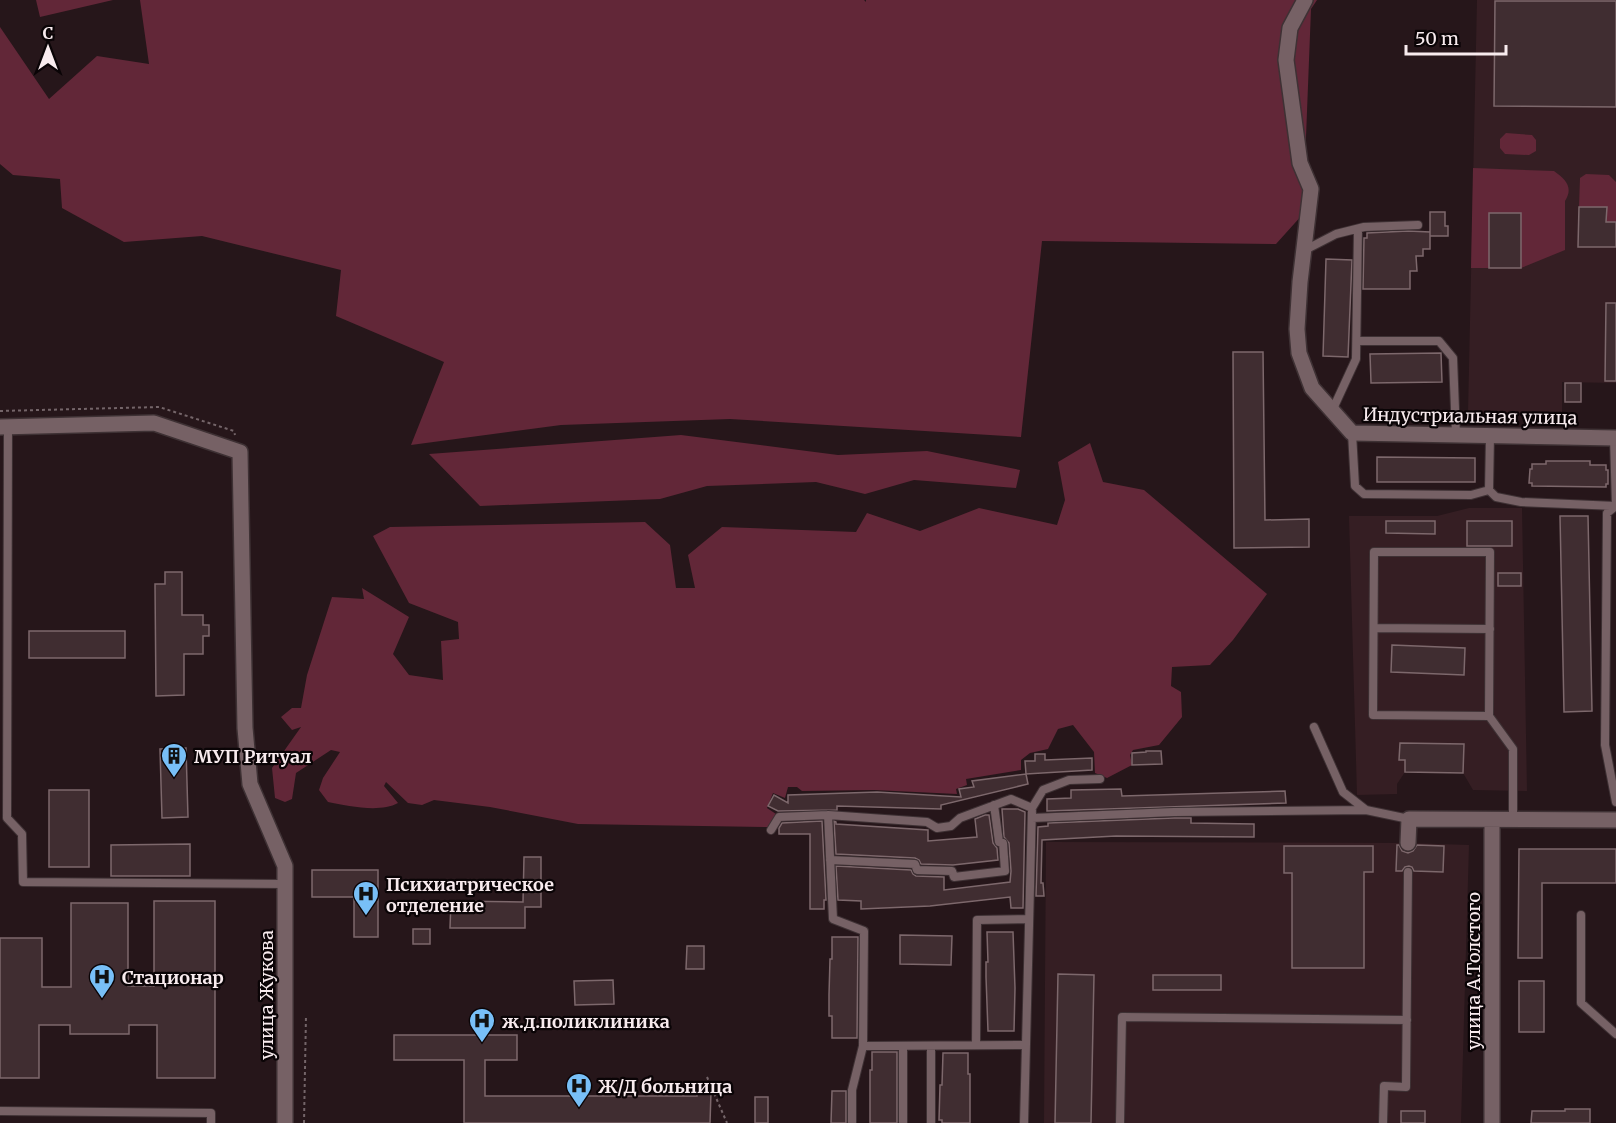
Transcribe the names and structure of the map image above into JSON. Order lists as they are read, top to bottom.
{
  "streets": {
    "street": ["Индустриальная улица", "улица А.Толстого", "улица Жукова"]
  },
  "places": {
    "building": ["МУП Ритуал"],
    "hospital": [
      "Психиатрическое отделение",
      "Стационар",
      "ж.д.поликлиника",
      "Ж/Д больница"
    ]
  },
  "scale_bar": "50 m",
  "north": "top"
}
